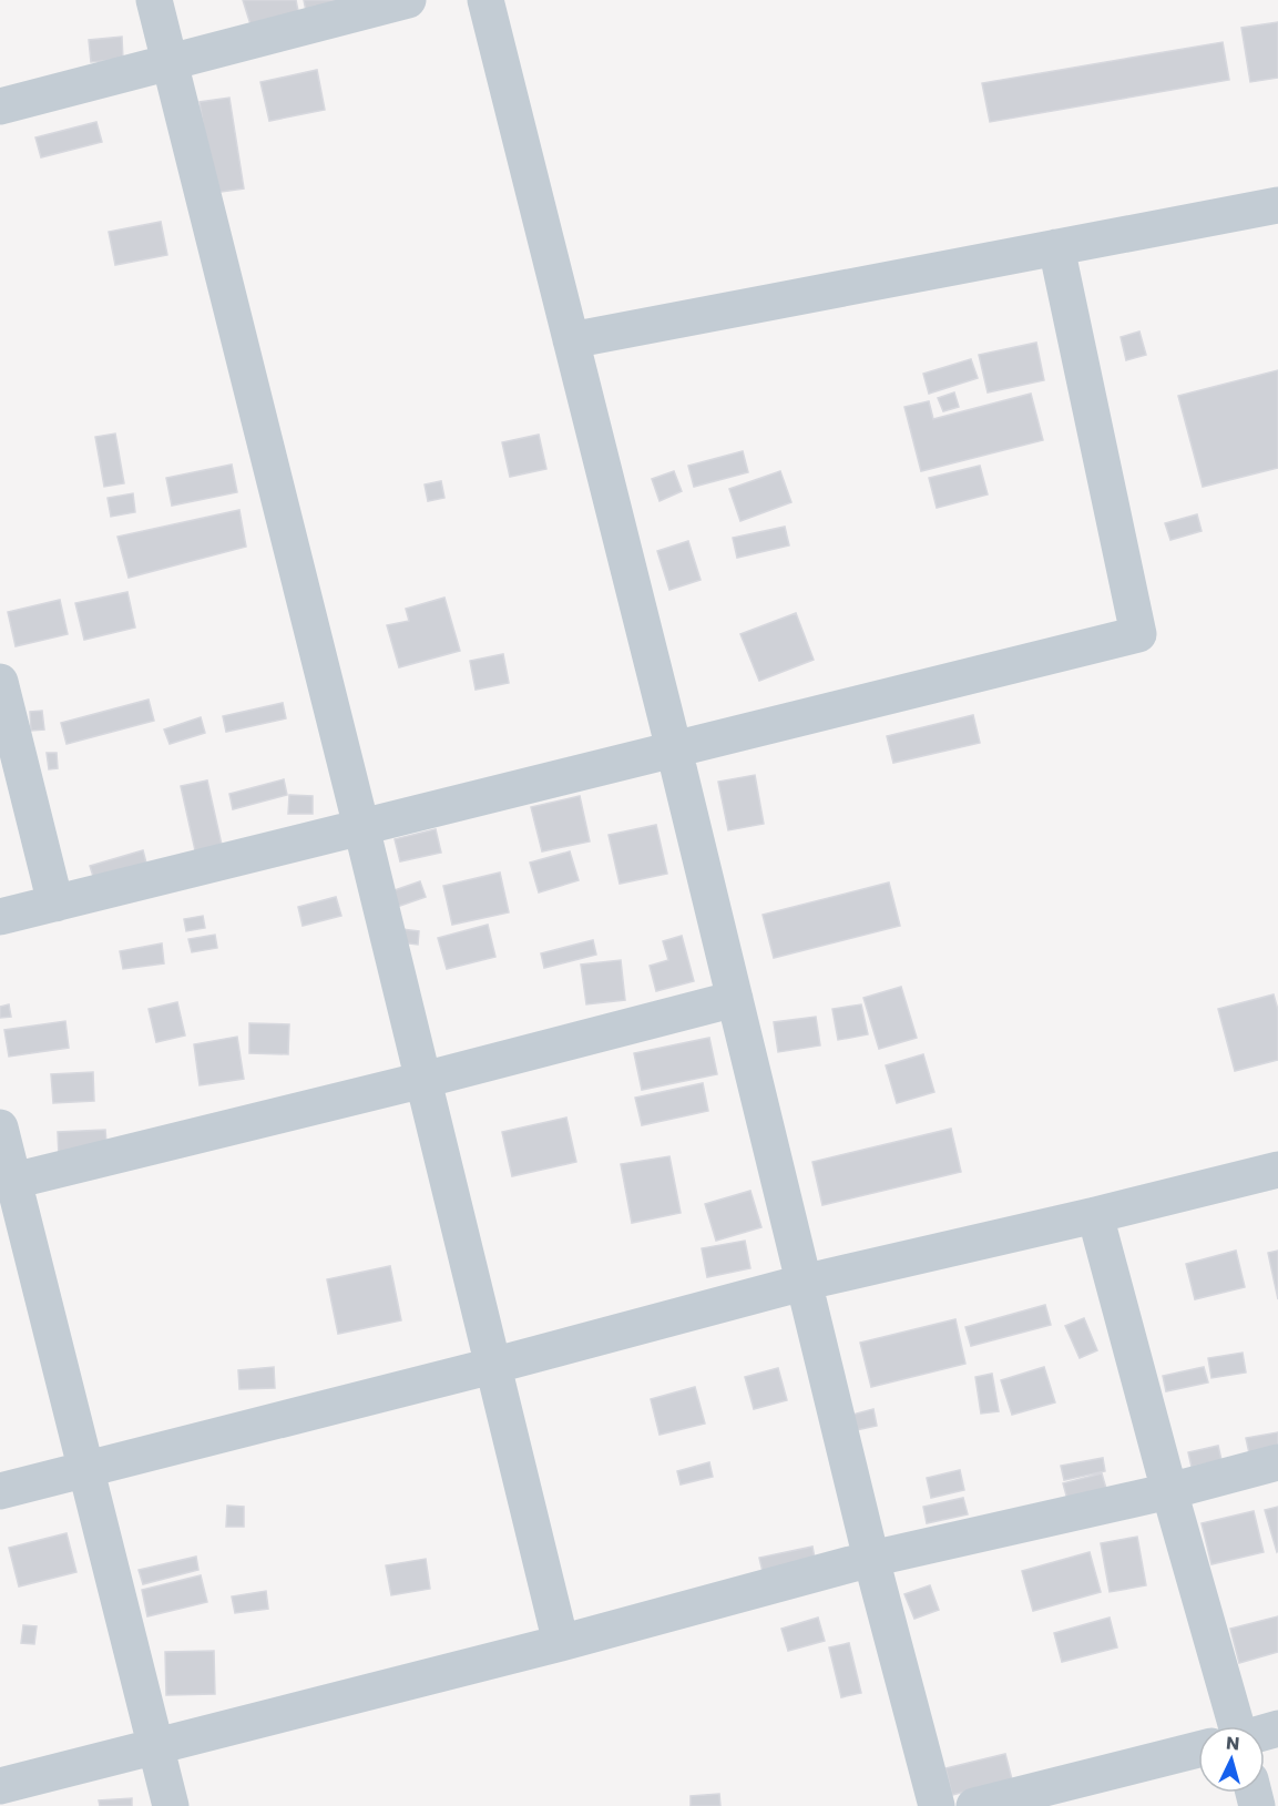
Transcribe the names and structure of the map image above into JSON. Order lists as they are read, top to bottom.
{
  "north": "top"
}
